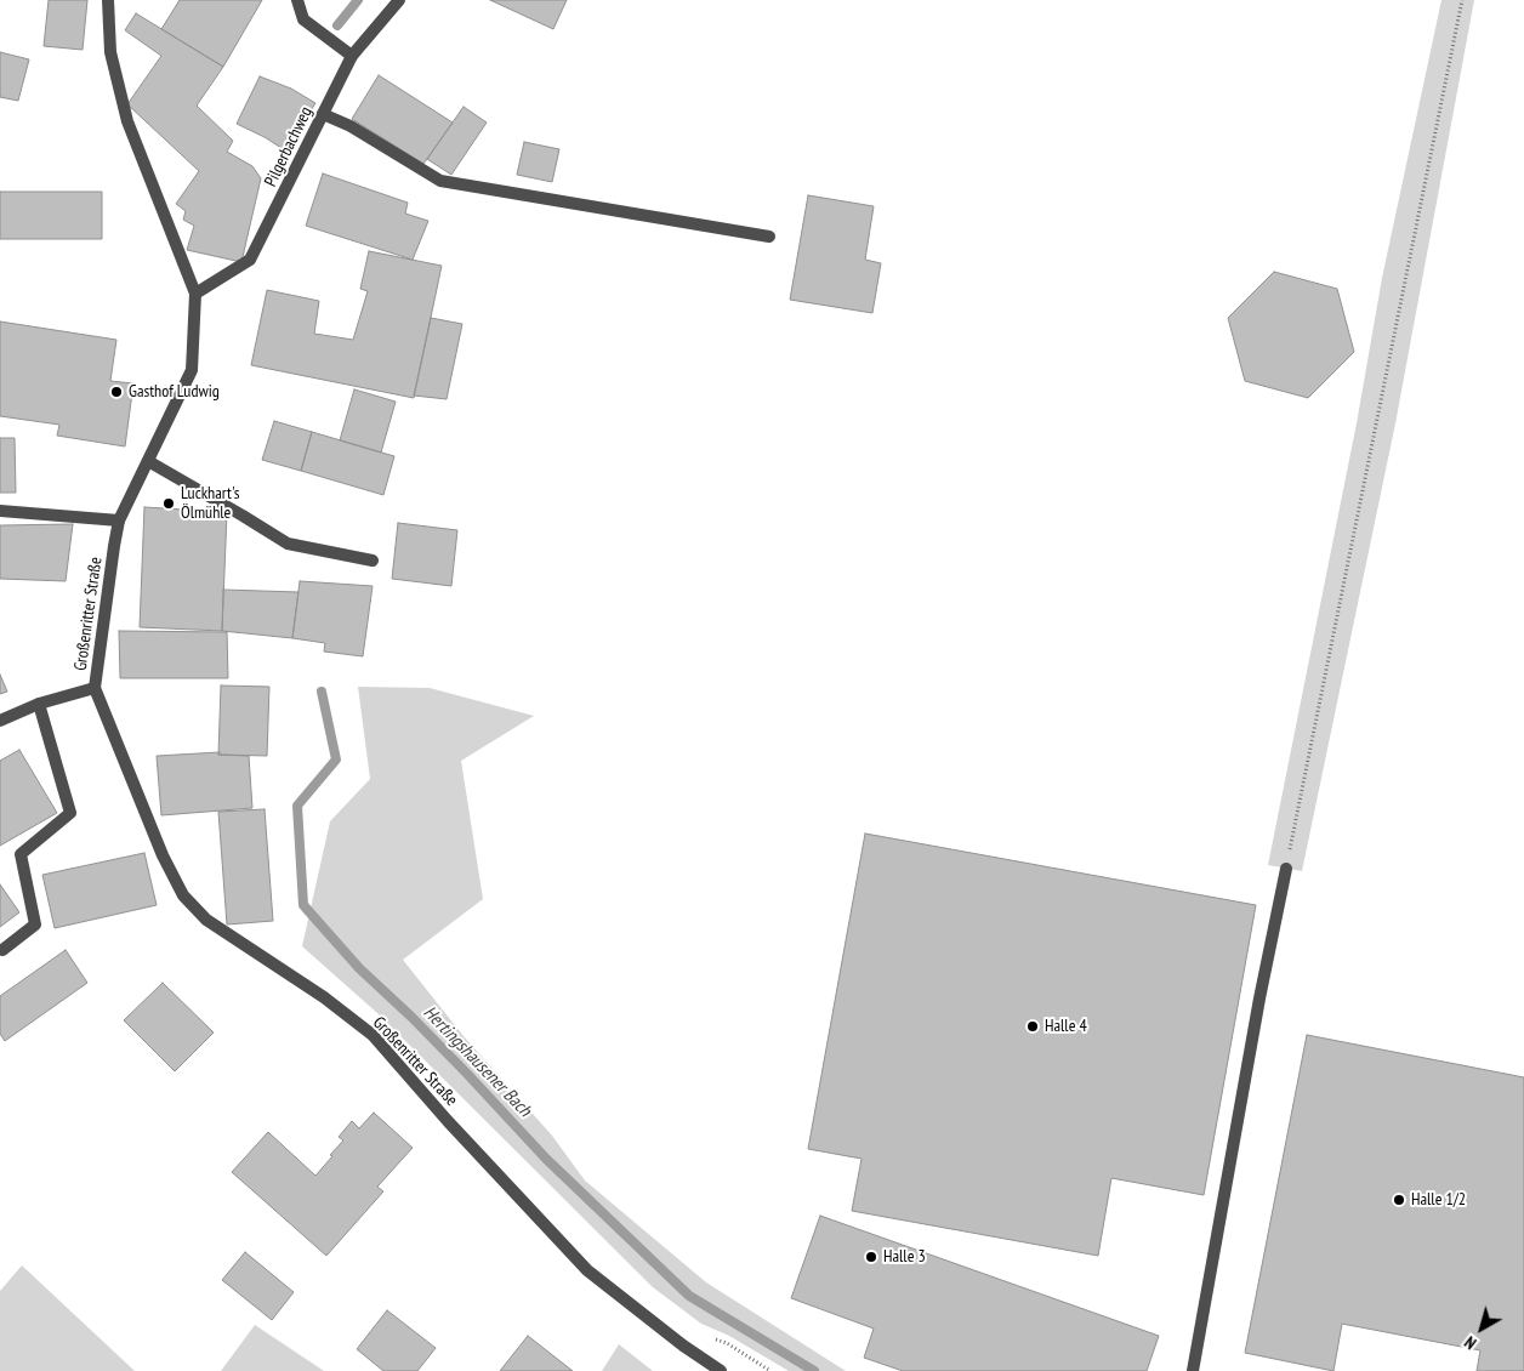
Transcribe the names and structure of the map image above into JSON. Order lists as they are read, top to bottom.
{
  "streets": {
    "street": ["Pilgerbachweg", "Großenritter Straße"]
  },
  "crossings": [
    ["Pilgerbachweg", "Großenritter Straße"]
  ],
  "water": ["Hertingshausener Bach"],
  "places": [
    "Gasthof Ludwig",
    "Luckhart's Ölmühle",
    "Halle 4",
    "Halle 1/2",
    "Halle 3"
  ],
  "north": "bottom left"
}
